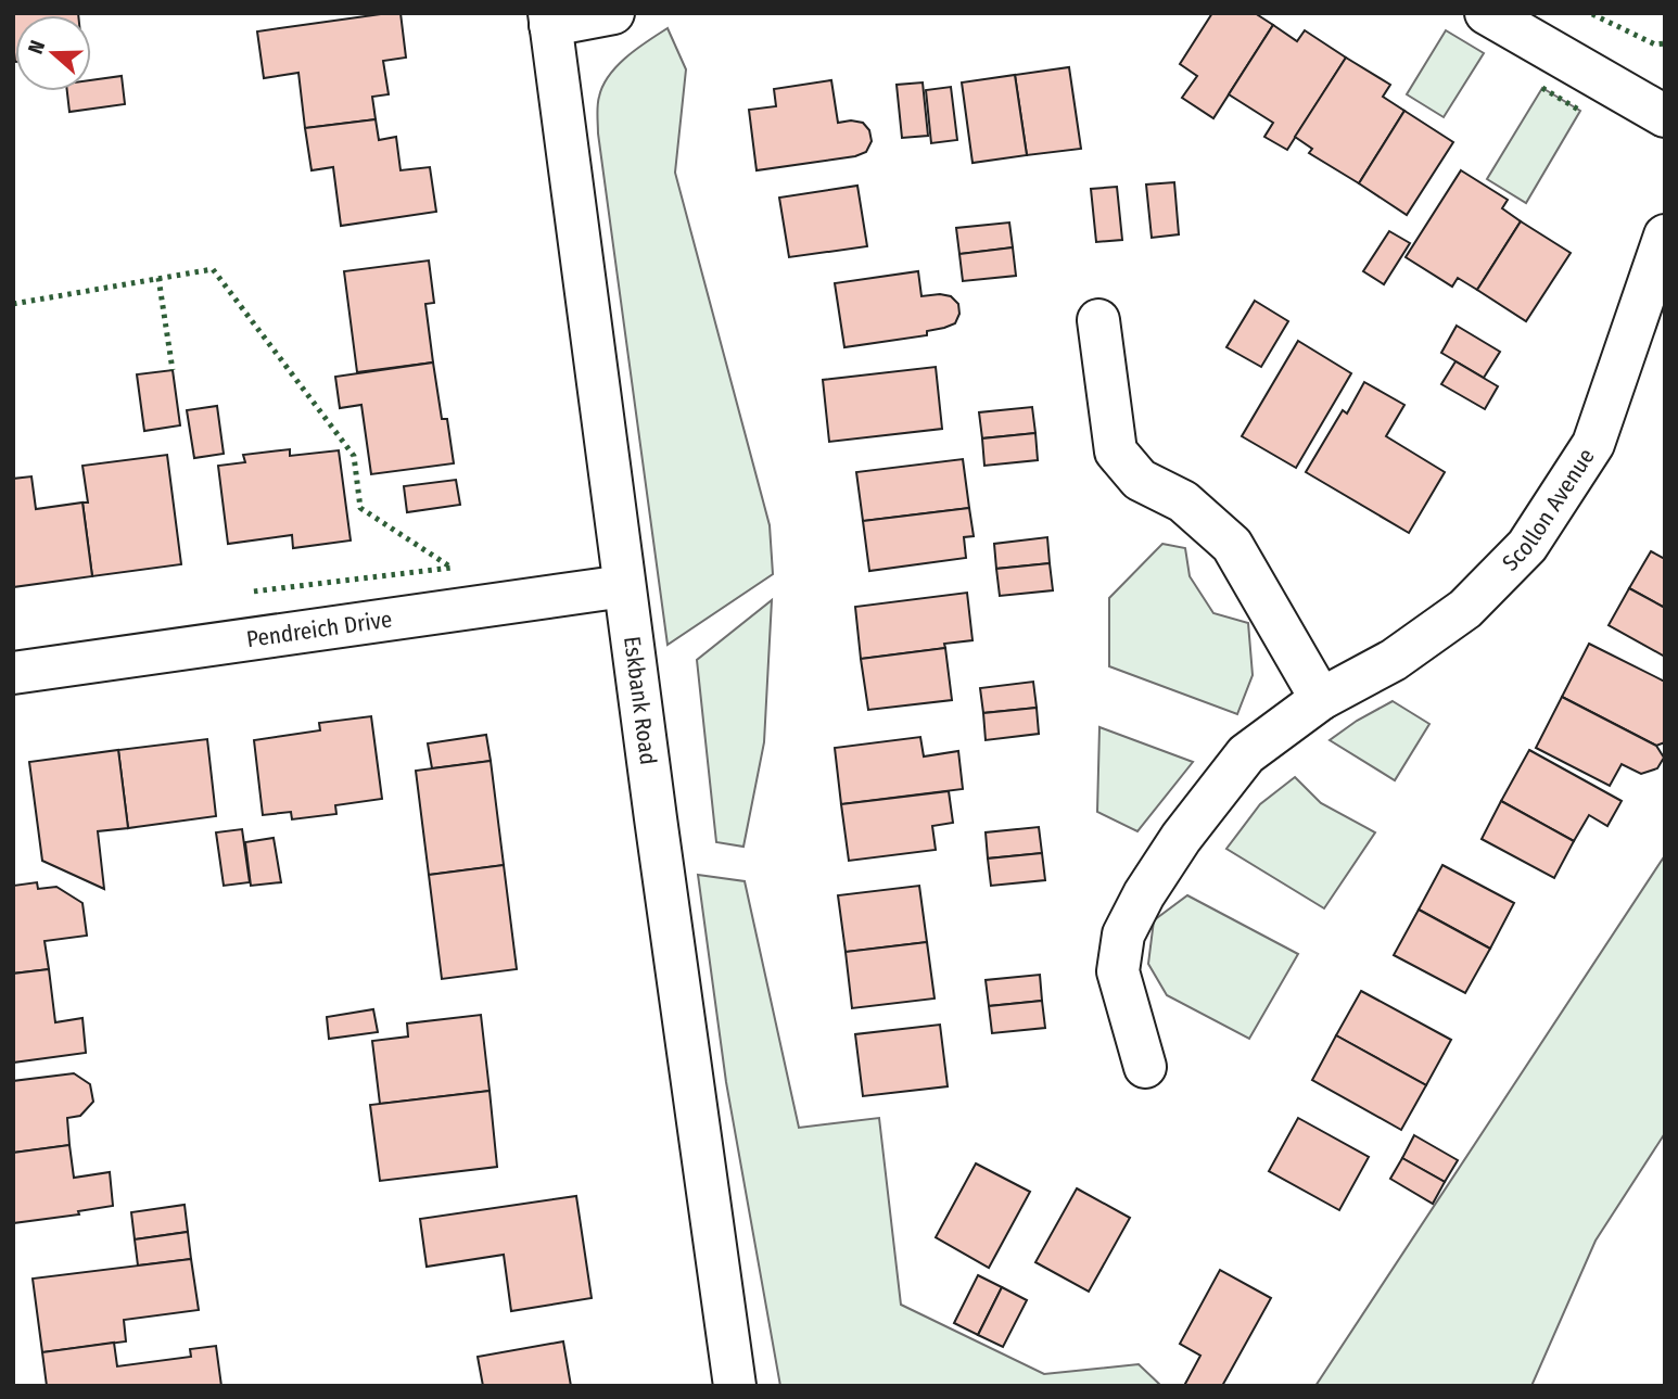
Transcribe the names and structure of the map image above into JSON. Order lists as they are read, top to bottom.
{
  "streets": {
    "street": ["Scollon Avenue", "Pendreich Drive", "Eskbank Road"]
  },
  "crossings": [
    ["Pendreich Drive", "Eskbank Road"]
  ],
  "north": "left"
}
